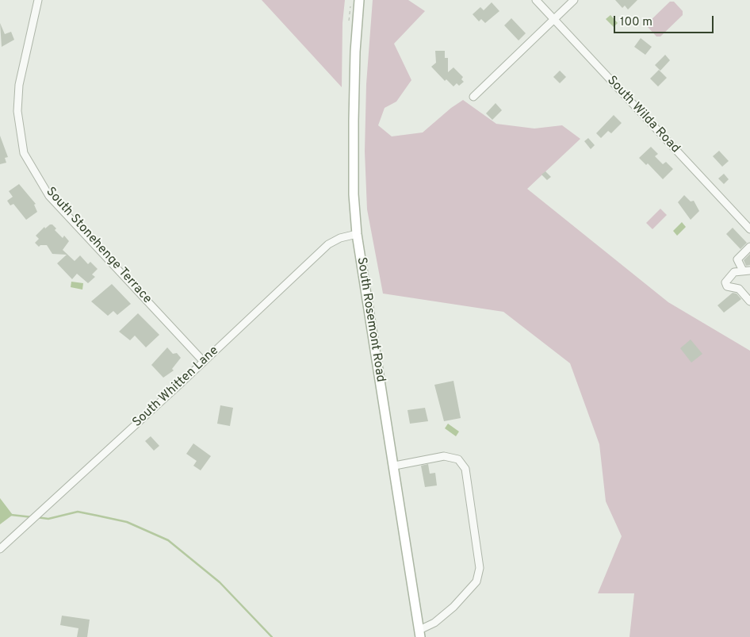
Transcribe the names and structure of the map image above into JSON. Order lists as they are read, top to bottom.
{
  "streets": {
    "main road": ["South Rosemont Road"],
    "street": ["South Wilda Road", "South Stonehenge Terrace", "South Whitten Lane"]
  },
  "crossings": [
    ["South Stonehenge Terrace", "South Whitten Lane"],
    ["South Rosemont Road", "South Whitten Lane"]
  ],
  "scale_bar": "100 m"
}
